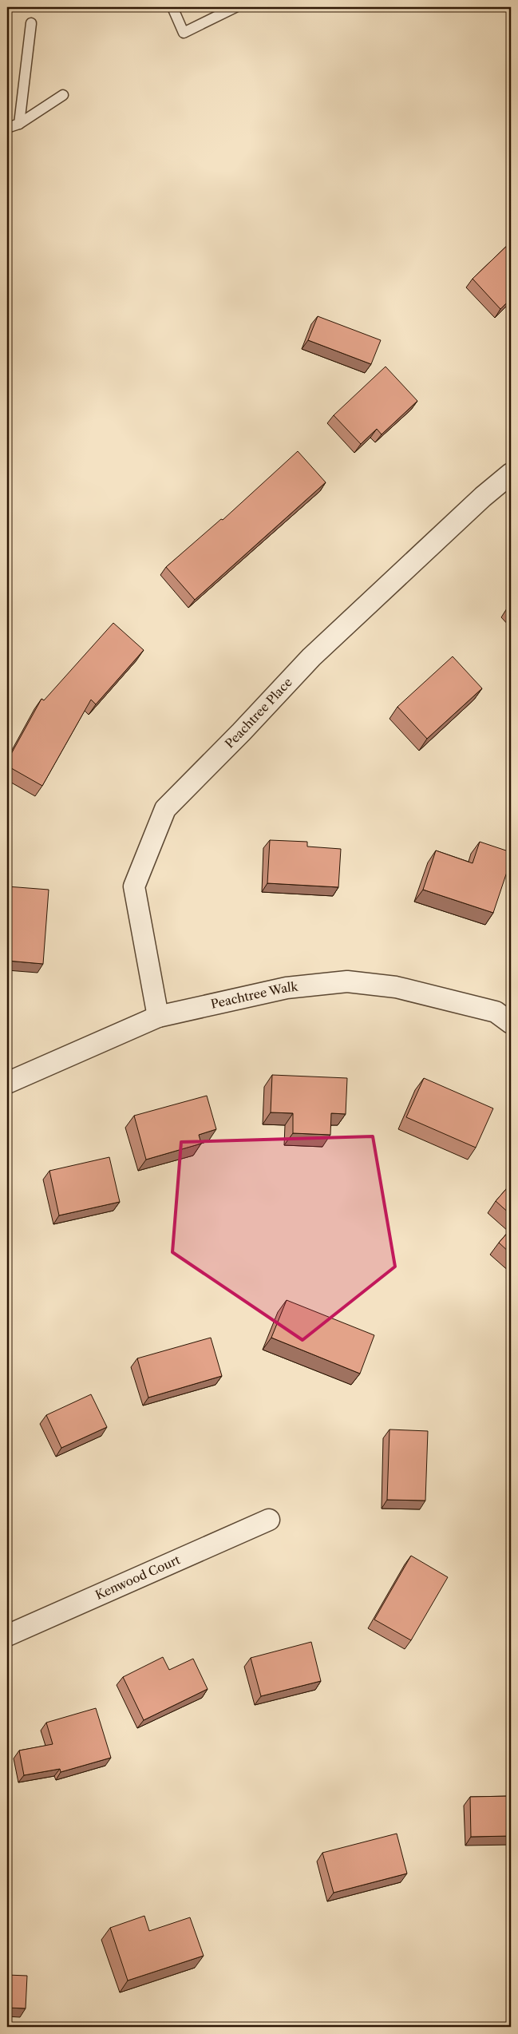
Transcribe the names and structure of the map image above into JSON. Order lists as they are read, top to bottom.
{
  "streets": {
    "street": ["Peachtree Place", "Peachtree Walk", "Kenwood Court"]
  },
  "crossings": [
    ["Peachtree Place", "Peachtree Walk"]
  ]
}
